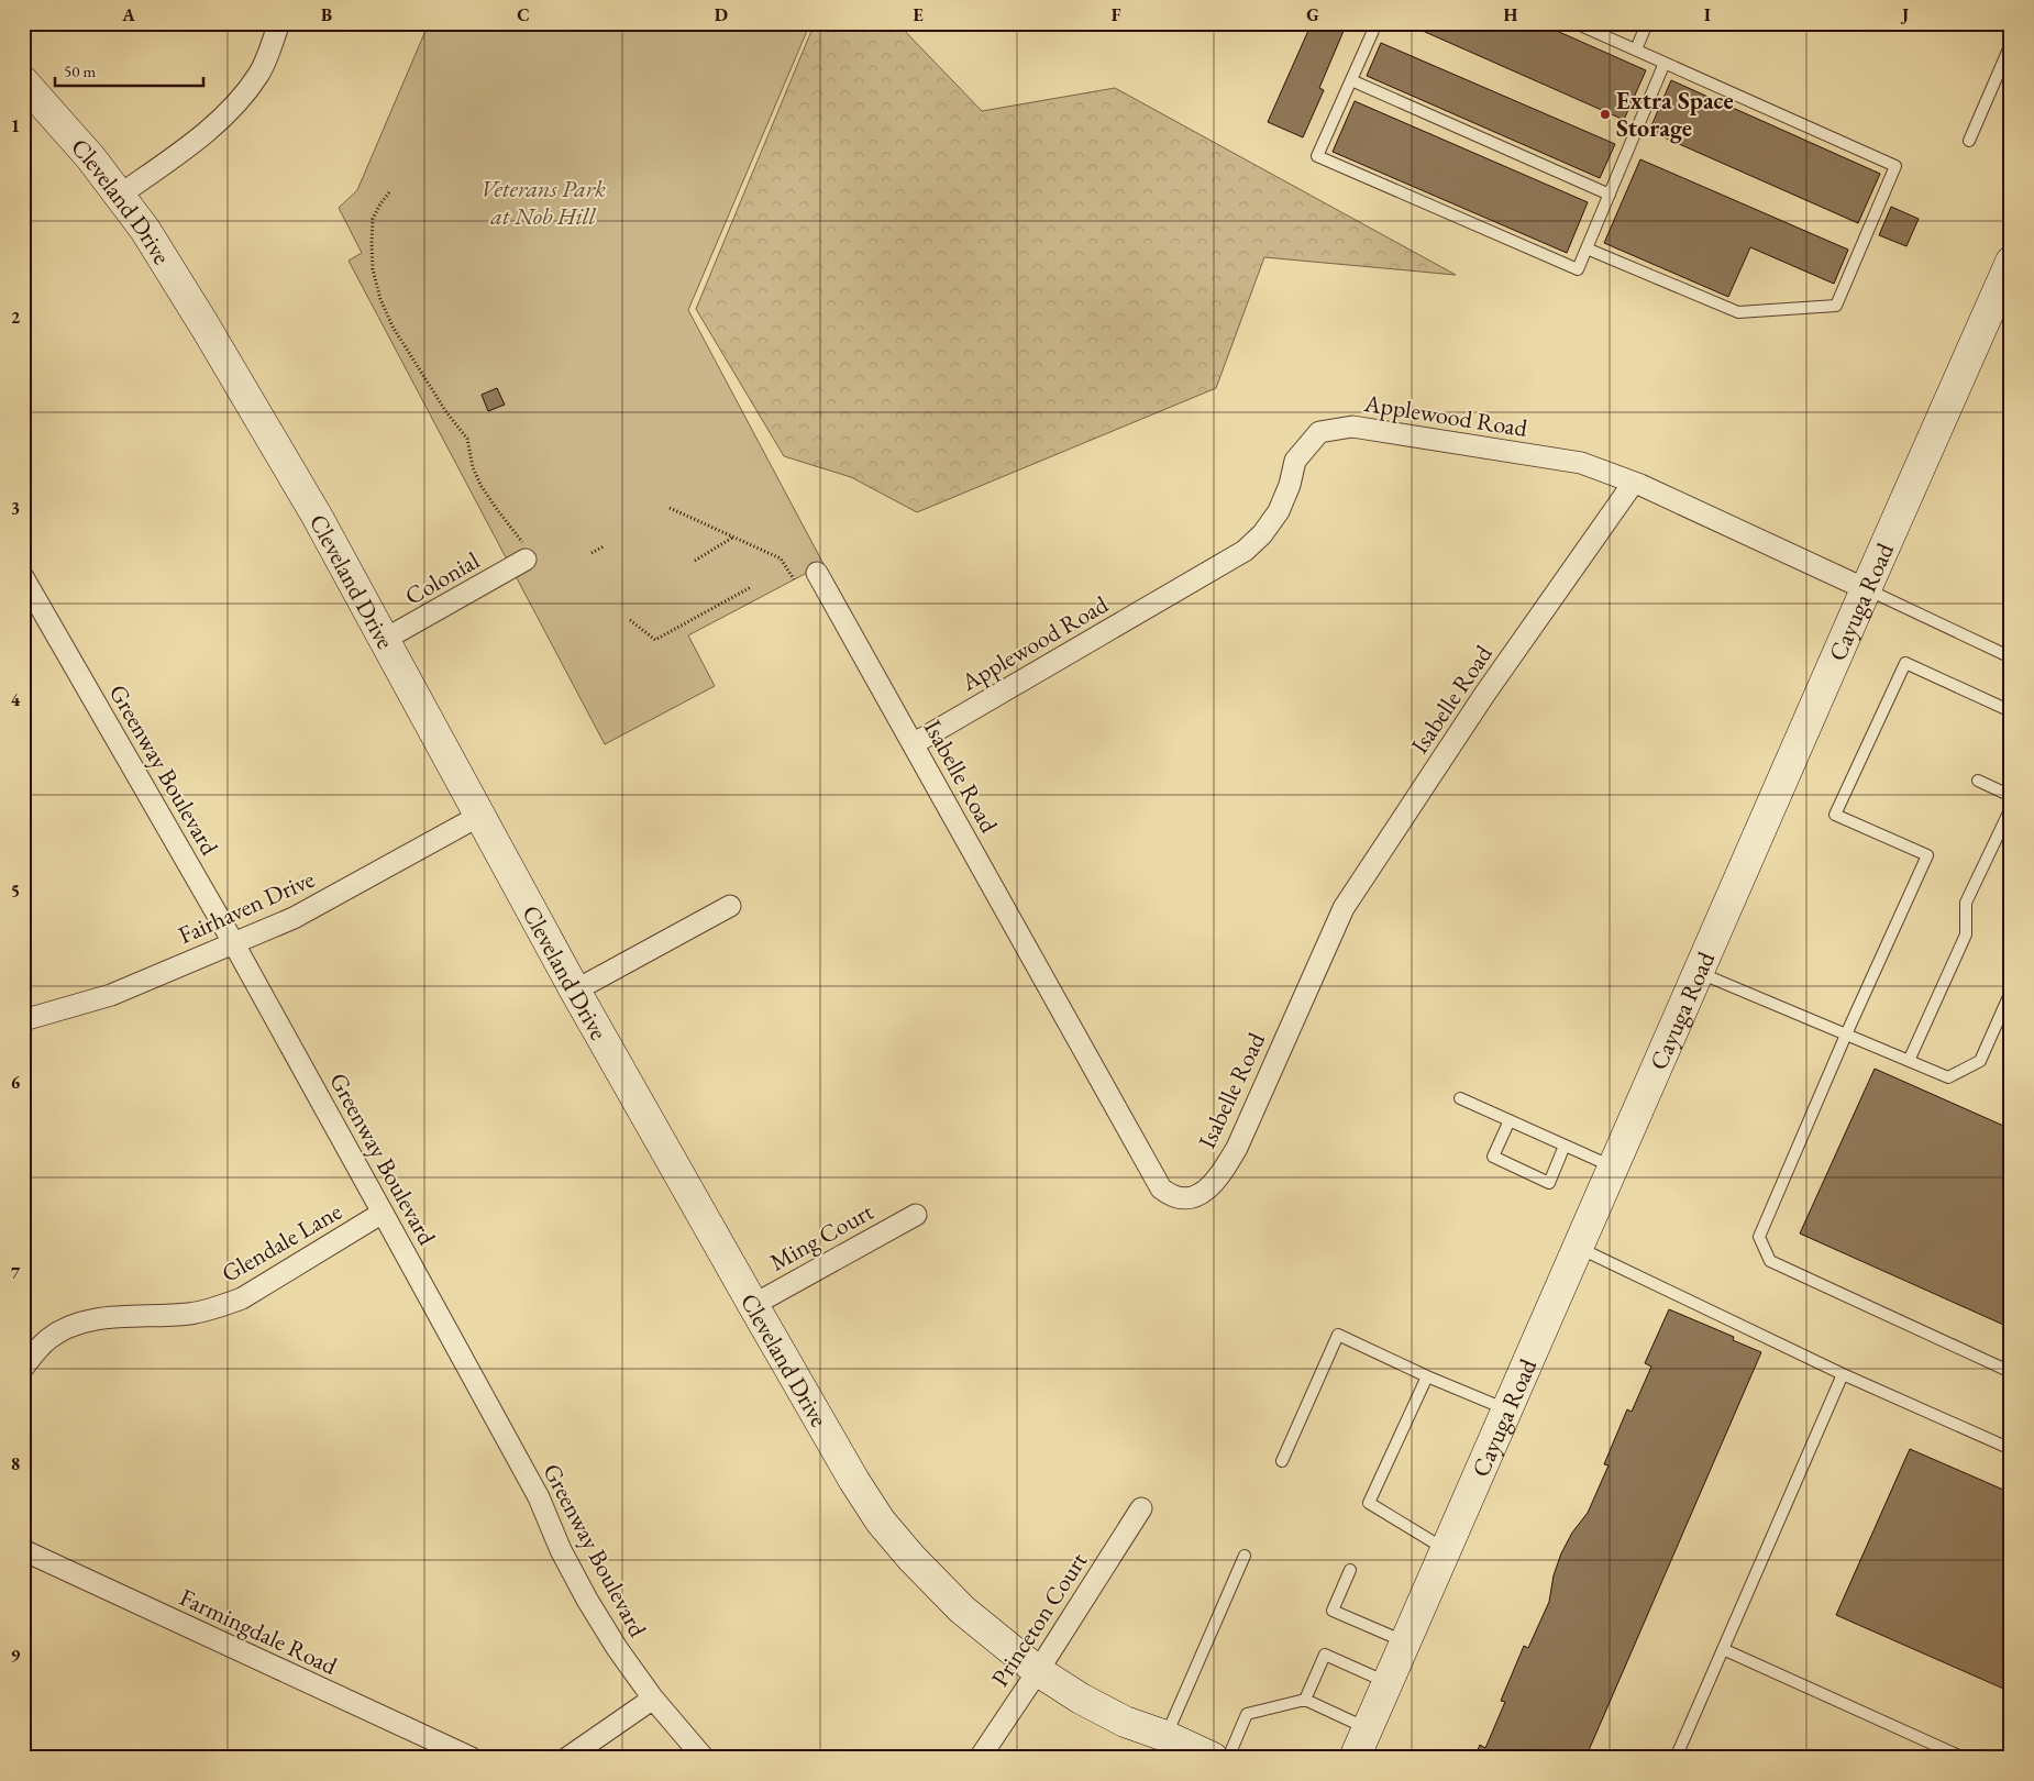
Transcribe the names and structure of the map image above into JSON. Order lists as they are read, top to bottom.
{
  "streets": {
    "street": [
      "Cleveland Drive",
      "Applewood Road",
      "Colonial",
      "Cayuga Road",
      "Isabelle Road",
      "Greenway Boulevard",
      "Fairhaven Drive",
      "Ming Court",
      "Glendale Lane",
      "Princeton Court",
      "Farmingdale Road"
    ]
  },
  "crossings": [
    ["Cleveland Drive", "Colonial"],
    ["Cleveland Drive", "Fairhaven Drive"],
    ["Cleveland Drive", "Ming Court"],
    ["Cleveland Drive", "Princeton Court"],
    ["Applewood Road", "Cayuga Road"],
    ["Applewood Road", "Isabelle Road"],
    ["Greenway Boulevard", "Fairhaven Drive"],
    ["Greenway Boulevard", "Glendale Lane"]
  ],
  "parks": ["Veterans Park at Nob Hill"],
  "places": ["Extra Space Storage"],
  "scale_bar": "50 m",
  "grid": {
    "columns": [
      "A",
      "B",
      "C",
      "D",
      "E",
      "F",
      "G",
      "H",
      "I",
      "J"
    ],
    "rows": [
      "1",
      "2",
      "3",
      "4",
      "5",
      "6",
      "7",
      "8",
      "9"
    ]
  }
}
